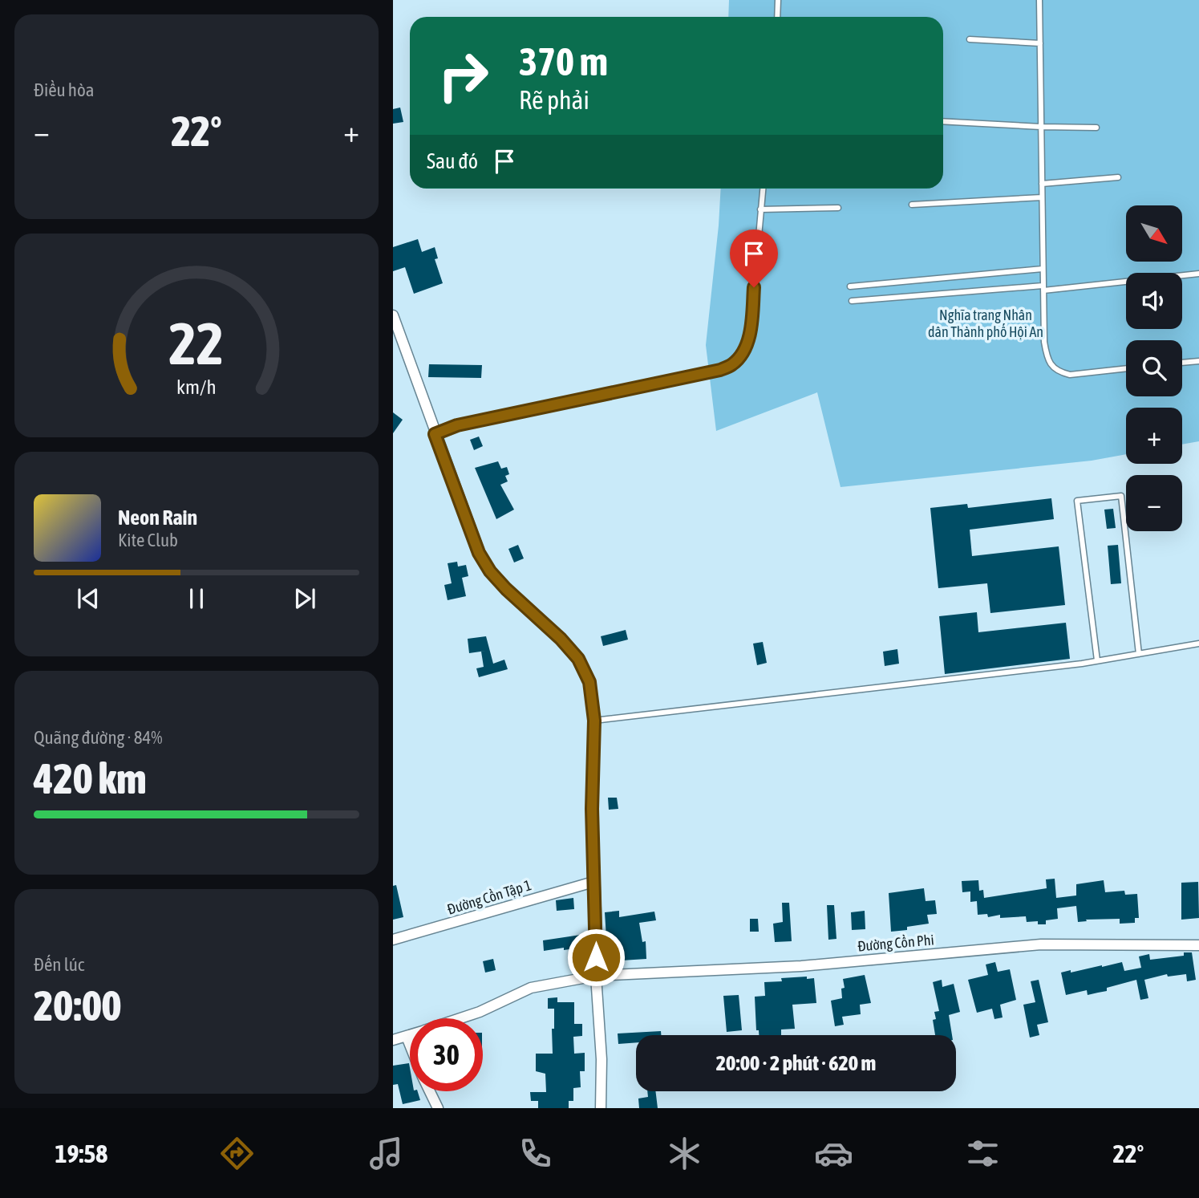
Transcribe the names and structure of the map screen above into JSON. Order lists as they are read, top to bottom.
{
  "streets": {
    "street": ["Đường Cồn Tập 1", "Đường Cồn Phi"]
  },
  "parks": ["Nghĩa trang Nhân dân Thành phố Hội An"],
  "north": "bottom right",
  "page": {
    "tile": [
      "Điều hòa",
      ["Quãng đường · 84%", "420 km"],
      ["Đến lúc", "20:00"]
    ],
    "turn": ["370 m", "Rẽ phải"],
    "heat": ["−", "22°", "+"],
    "then": "Sau đó",
    "map_buttons": ["+", "−"],
    "song": ["Neon Rain", "Kite Club"],
    "limit": "30",
    "trip": "20:00 · 2 phút · 620 m",
    "tabs": ["19:58", "22°"],
    "gauge": ["22", "km/h"]
  }
}
